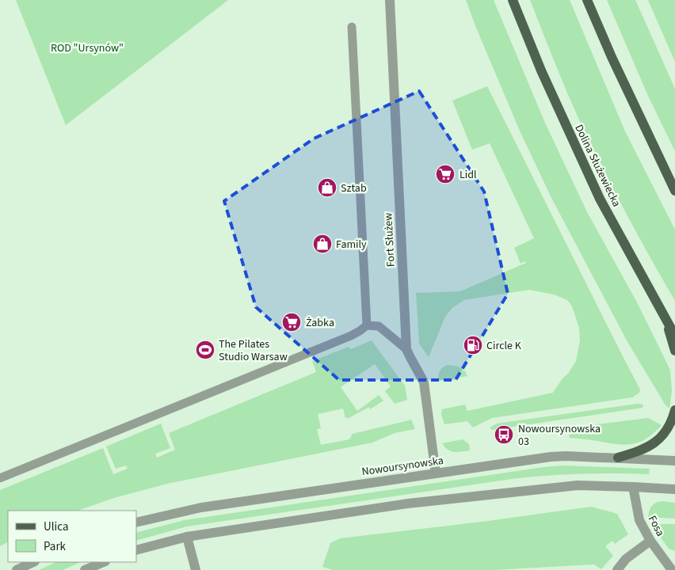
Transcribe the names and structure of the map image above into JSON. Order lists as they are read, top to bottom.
{
  "streets": {
    "main road": ["Dolina Służewiecka"],
    "street": ["Fort Służew", "Nowoursynowska", "Fosa"]
  },
  "crossings": [
    ["Fort Służew", "Nowoursynowska"]
  ],
  "parks": ["ROD \"Ursynów\""],
  "places": {
    "supermarket": ["Lidl", "Żabka"],
    "shop": ["Sztab", "Family"],
    "fuel station": ["Circle K"],
    "sports": ["The Pilates Studio Warsaw"],
    "bus stop": ["Nowoursynowska 03"]
  },
  "legend": ["Ulica", "Park"]
}
